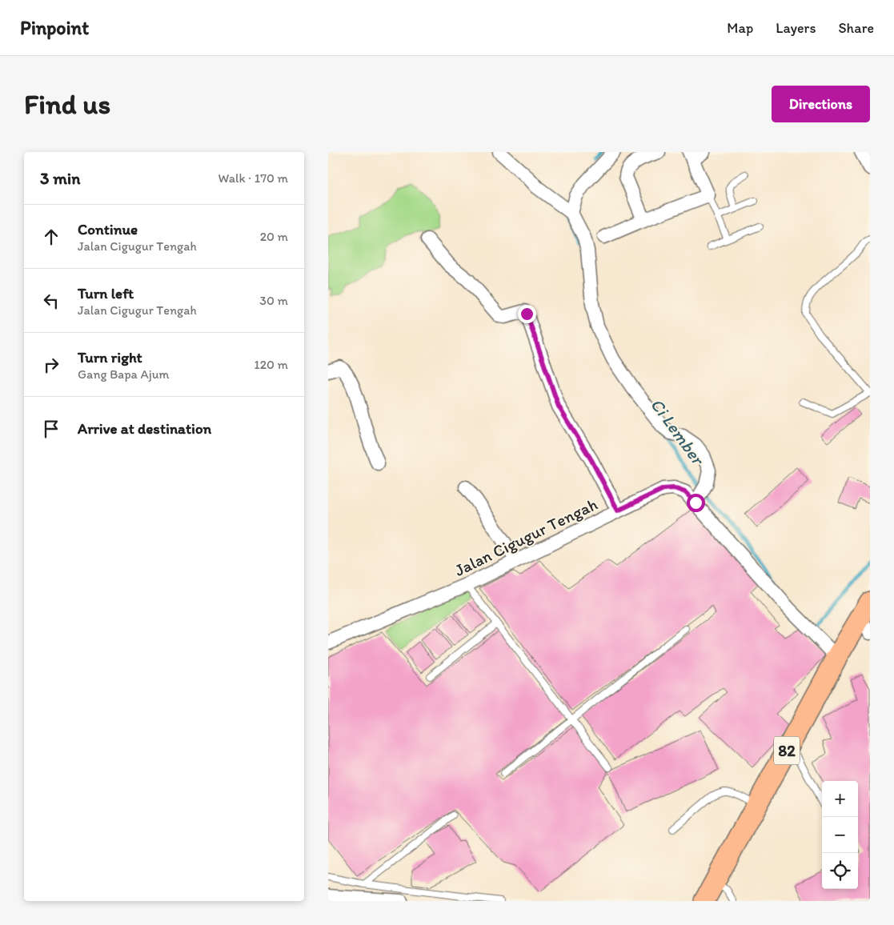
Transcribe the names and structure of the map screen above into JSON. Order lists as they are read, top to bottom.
{
  "streets": {
    "main road": ["82"],
    "street": ["Jalan Cigugur Tengah"]
  },
  "crossings": [
    ["Jalan Cigugur Tengah", "82"]
  ],
  "water": ["Ci Lember"],
  "page": {
    "header": "Pinpoint",
    "nav": ["Map", "Layers", "Share"],
    "buttons": "Directions",
    "title": "Find us",
    "heading": ["3 min", "Walk · 170 m"],
    "list": [
      ["Continue", "Jalan Cigugur Tengah", "20 m"],
      ["Turn left", "Jalan Cigugur Tengah", "30 m"],
      ["Turn right", "Gang Bapa Ajum", "120 m"],
      "Arrive at destination"
    ],
    "map_buttons": ["+", "−"]
  }
}
